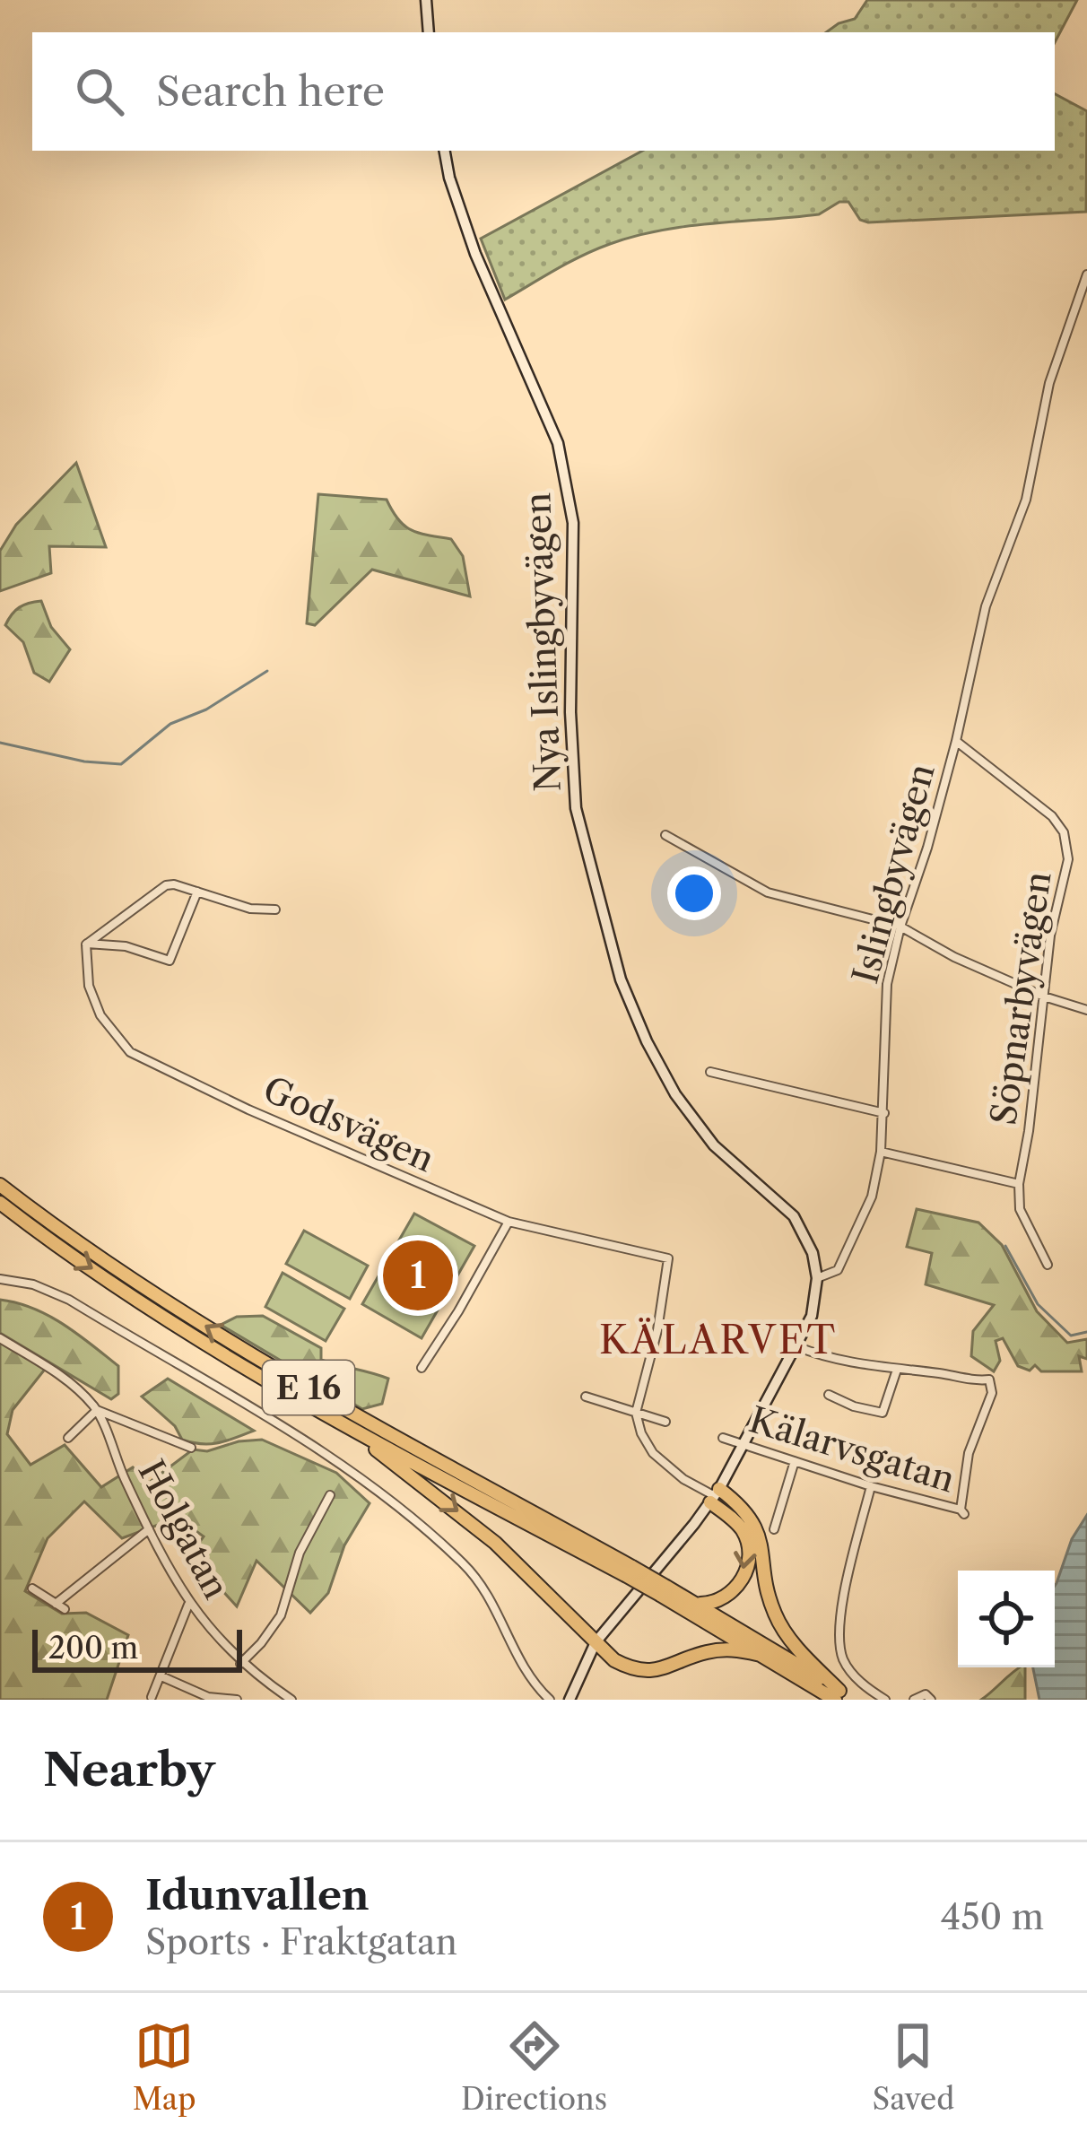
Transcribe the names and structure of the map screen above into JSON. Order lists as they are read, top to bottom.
{
  "streets": {
    "highway": ["E 16"],
    "street": [
      "Nya Islingbyvägen",
      "Islingbyvägen",
      "Söpnarbyvägen",
      "Godsvägen",
      "Kälarvsgatan",
      "Holgatan"
    ]
  },
  "crossings": [
    ["Nya Islingbyvägen", "Islingbyvägen"],
    ["Islingbyvägen", "Söpnarbyvägen"],
    ["Islingbyvägen", "Kälarvsgatan"]
  ],
  "districts": ["KÄLARVET"],
  "scale_bar": "200 m",
  "page": {
    "search": "Search here",
    "pins": "1",
    "scale": "200 m",
    "heading": "Nearby",
    "list": [
      {
        "mark": "1",
        "name": "Idunvallen",
        "note": "Sports · Fraktgatan",
        "value": "450 m"
      }
    ],
    "nav": ["Map", "Directions", "Saved"]
  }
}
